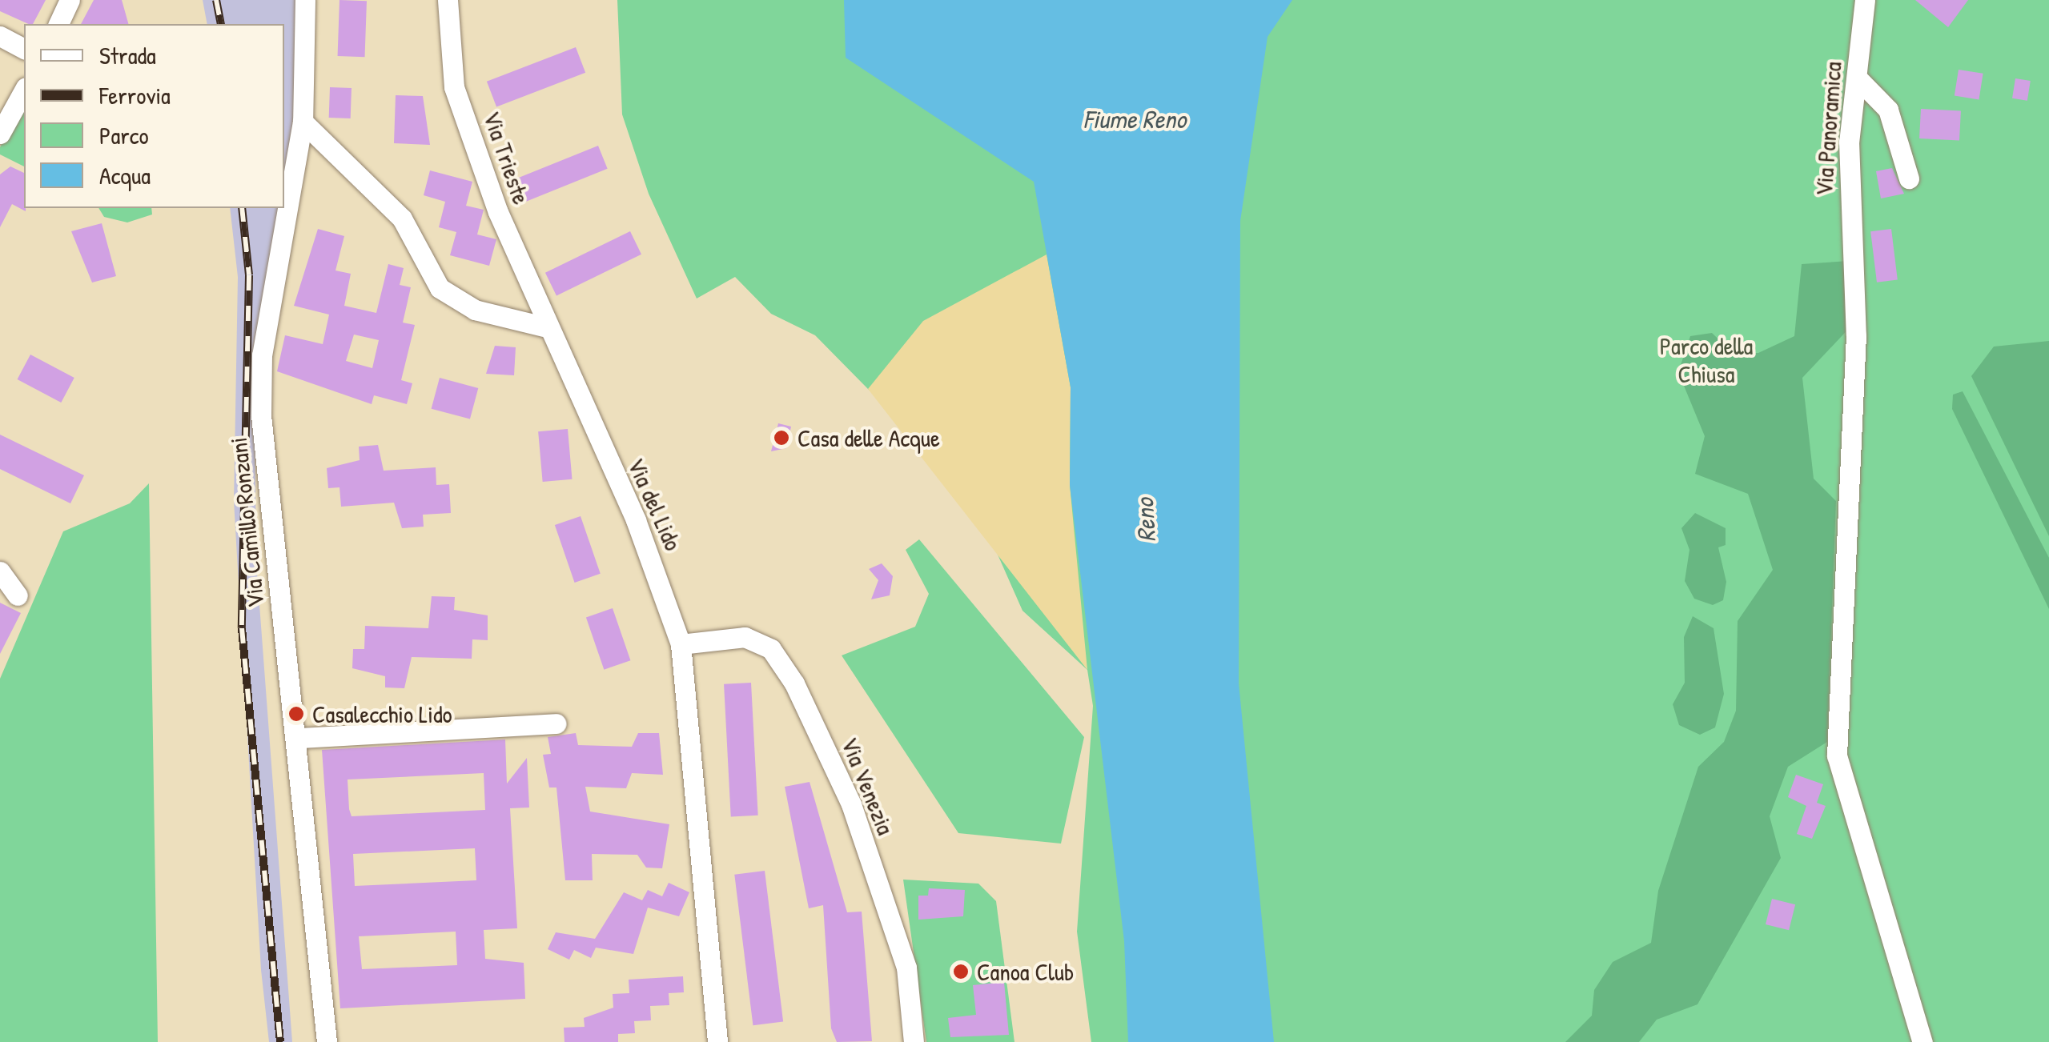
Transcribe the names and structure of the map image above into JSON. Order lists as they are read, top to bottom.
{
  "streets": {
    "street": [
      "Via Panoramica",
      "Via Trieste",
      "Via del Lido",
      "Via Camillo Ronzani",
      "Via Venezia"
    ]
  },
  "crossings": [
    ["Via Trieste", "Via del Lido"],
    ["Via del Lido", "Via Venezia"]
  ],
  "water": ["Fiume Reno", "Reno"],
  "parks": ["Parco della Chiusa"],
  "places": ["Casa delle Acque", "Casalecchio Lido", "Canoa Club"],
  "legend": [
    "Strada",
    "Ferrovia",
    "Parco",
    "Acqua"
  ]
}
